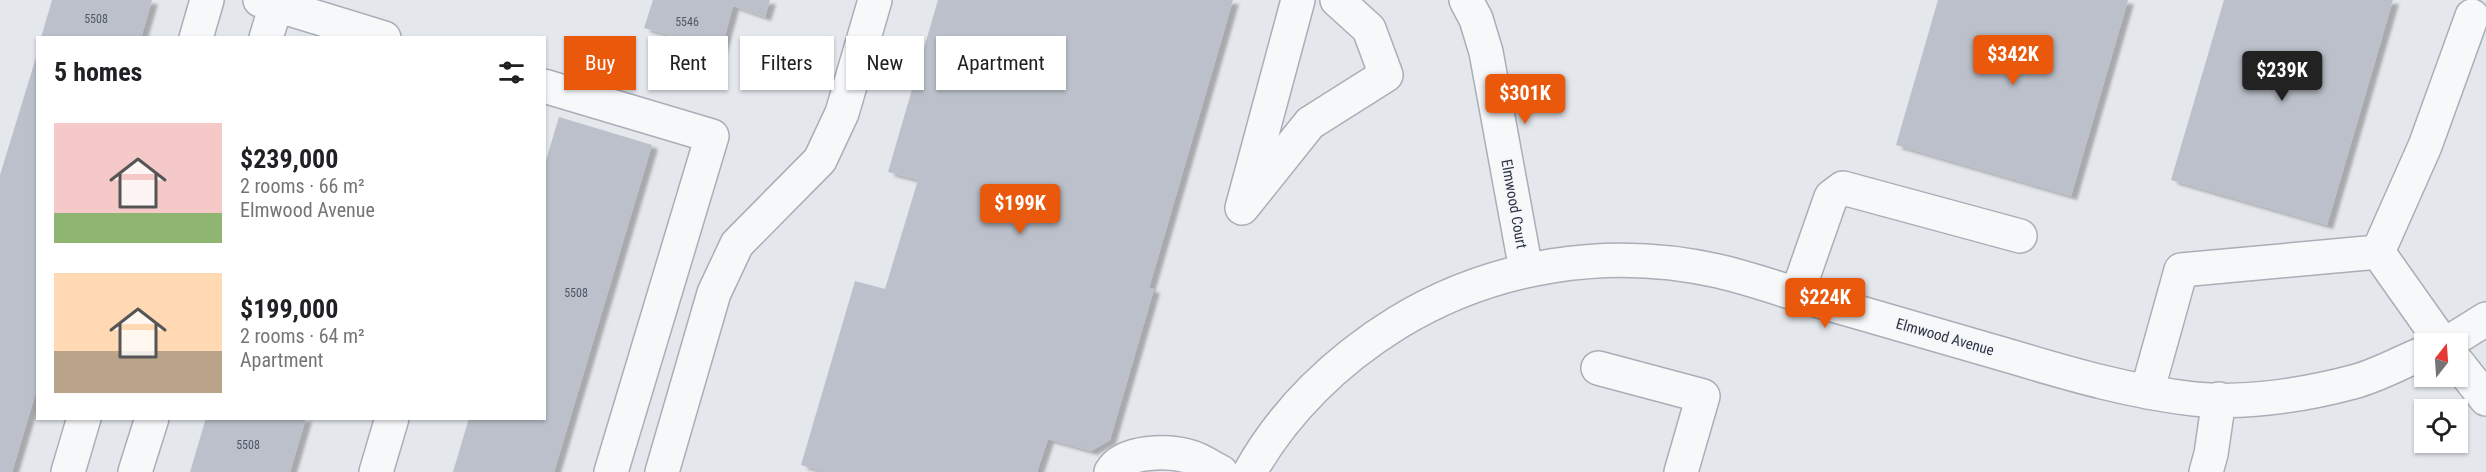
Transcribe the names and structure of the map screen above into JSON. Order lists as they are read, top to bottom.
{
  "streets": {
    "street": ["Elmwood Court", "Elmwood Avenue"]
  },
  "crossings": [
    ["Elmwood Court", "Elmwood Avenue"]
  ],
  "house_numbers": [
    "5508",
    "5546",
    "5508",
    "5508"
  ],
  "north": "top",
  "page": {
    "price": [
      "$342K",
      "$239K",
      "$301K",
      "$199K",
      "$224K"
    ],
    "chip": [
      "Buy",
      "Rent",
      "Filters",
      "New",
      "Apartment"
    ],
    "heading": "5 homes",
    "list": [
      {
        "name": "$239,000",
        "note": "2 rooms · 66 m² · Elmwood Avenue"
      },
      {
        "name": "$199,000",
        "note": "2 rooms · 64 m² · Apartment"
      }
    ]
  }
}
